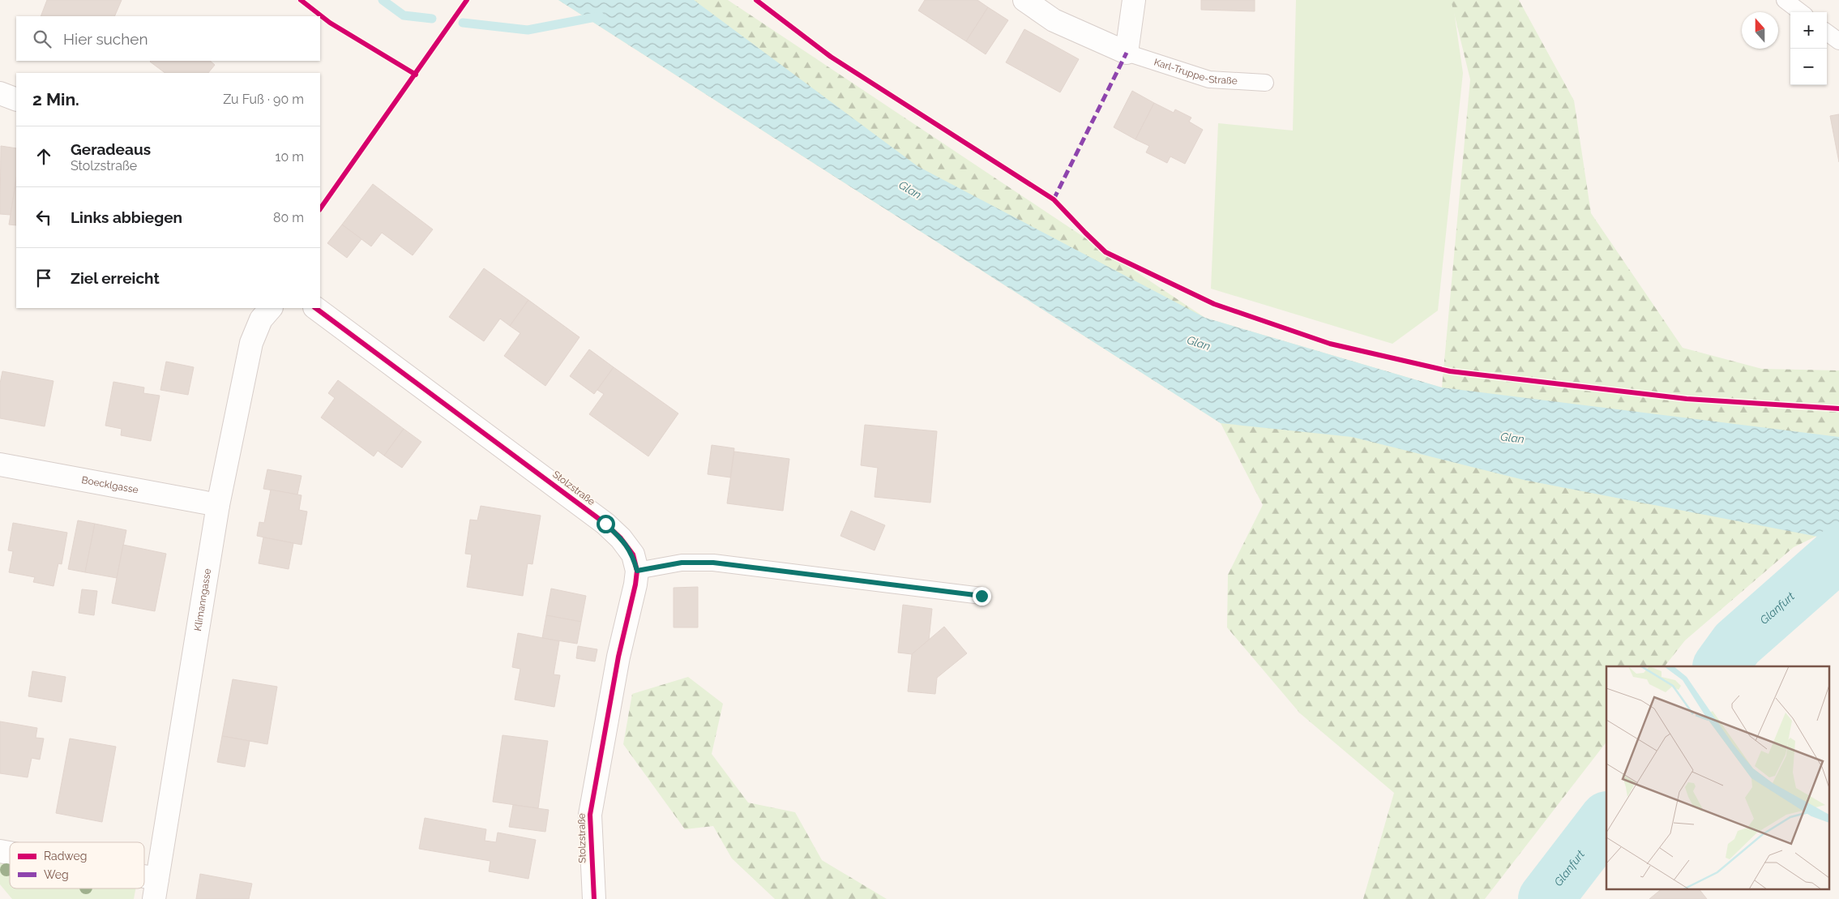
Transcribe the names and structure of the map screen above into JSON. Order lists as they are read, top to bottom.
{
  "streets": {
    "street": [
      "Karl-Truppe-Straße",
      "Boecklgasse",
      "Stolzstraße",
      "Klimanngasse"
    ]
  },
  "crossings": [
    ["Boecklgasse", "Klimanngasse"]
  ],
  "water": ["Glan", "Glanfurt"],
  "legend": ["Radweg", "Weg"],
  "north": "top",
  "page": {
    "map_buttons": ["+", "−"],
    "search": "Hier suchen",
    "heading": ["2 Min.", "Zu Fuß · 90 m"],
    "list": [
      ["Geradeaus", "Stolzstraße", "10 m"],
      ["Links abbiegen", "80 m"],
      "Ziel erreicht"
    ]
  }
}
